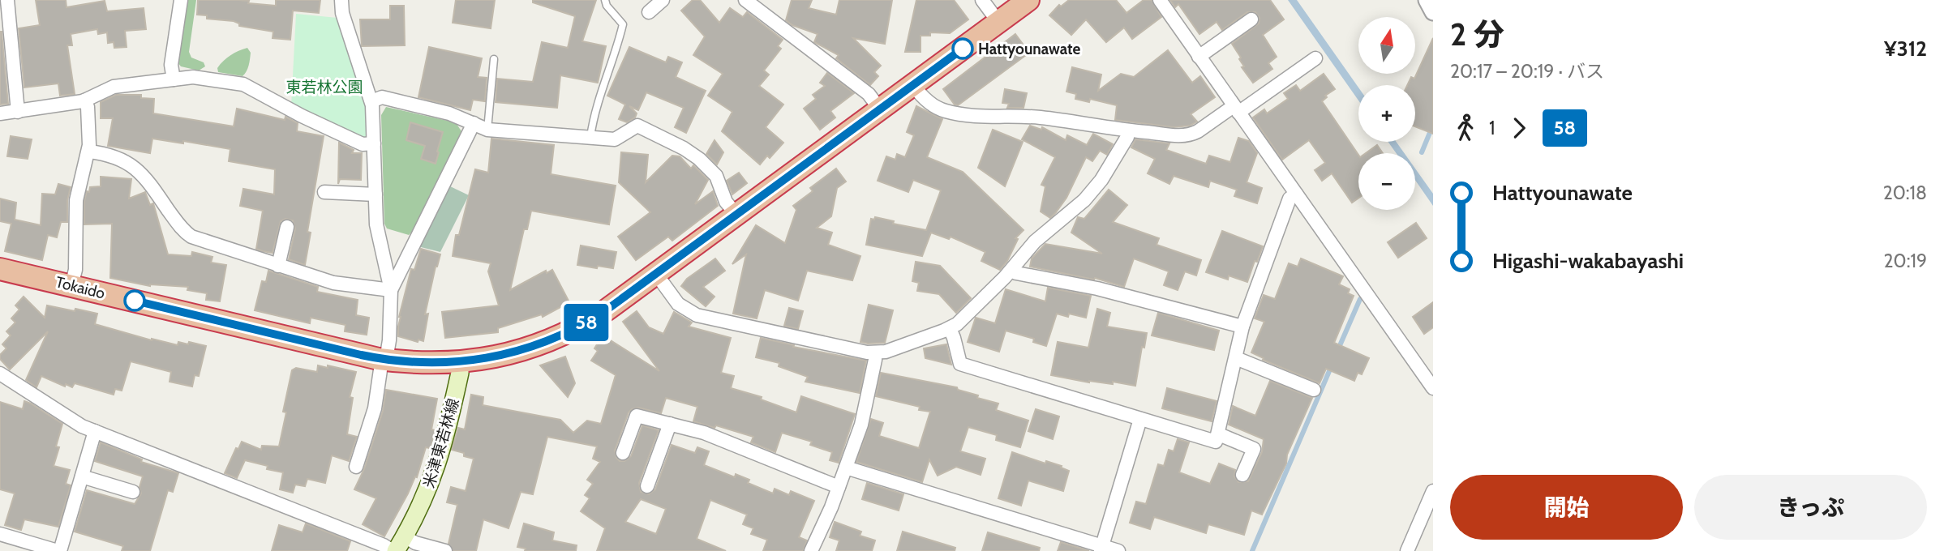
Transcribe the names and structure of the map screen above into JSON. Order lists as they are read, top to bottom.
{
  "streets": {
    "highway": ["Tokaido"],
    "main road": ["米津東若林線"]
  },
  "crossings": [
    ["Tokaido", "米津東若林線"]
  ],
  "parks": ["東若林公園"],
  "places": ["Hattyounawate"],
  "lines": ["bus line 58"],
  "north": "top",
  "page": {
    "on_map": "58",
    "heading": ["2 分", "20:17 – 20:19 · バス", "¥312"],
    "map_buttons": ["+", "−"],
    "legs": ["1", "58"],
    "list": [
      {
        "name": "Hattyounawate",
        "value": "20:18"
      },
      {
        "name": "Higashi-wakabayashi",
        "value": "20:19"
      }
    ],
    "buttons": ["開始", "きっぷ"]
  }
}
